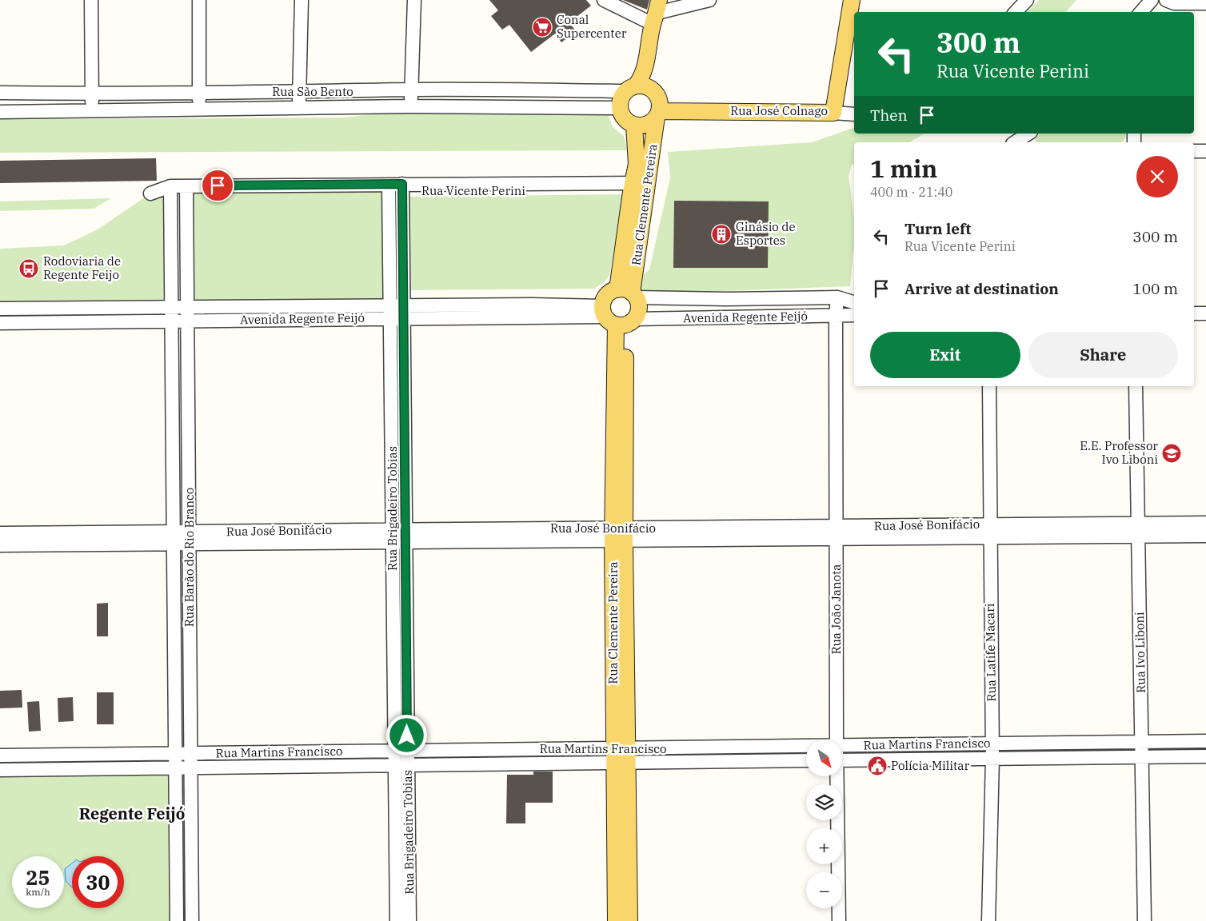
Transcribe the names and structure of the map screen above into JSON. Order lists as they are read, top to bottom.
{
  "streets": {
    "main road": ["Rua José Colnago", "Rua Clemente Pereira"],
    "street": [
      "Rua São Bento",
      "Rua Vicente Perini",
      "Avenida Regente Feijó",
      "Rua Brigadeiro Tobias",
      "Rua José Bonifácio",
      "Rua Barão do Rio Branco",
      "Rua João Janota",
      "Rua Latife Macari",
      "Rua Ivo Liboni",
      "Rua Martins Francisco"
    ]
  },
  "crossings": [
    ["Rua São Bento", "Rua José Colnago"],
    ["Rua São Bento", "Rua Clemente Pereira"],
    ["Rua José Colnago", "Rua Clemente Pereira"],
    ["Rua Vicente Perini", "Rua Clemente Pereira"],
    ["Rua Vicente Perini", "Rua Brigadeiro Tobias"],
    ["Rua Vicente Perini", "Rua Barão do Rio Branco"],
    ["Rua Clemente Pereira", "Avenida Regente Feijó"],
    ["Rua Clemente Pereira", "Rua José Bonifácio"],
    ["Rua Clemente Pereira", "Rua Martins Francisco"],
    ["Avenida Regente Feijó", "Rua Brigadeiro Tobias"],
    ["Avenida Regente Feijó", "Rua Barão do Rio Branco"],
    ["Avenida Regente Feijó", "Rua João Janota"],
    ["Rua Brigadeiro Tobias", "Rua José Bonifácio"],
    ["Rua Brigadeiro Tobias", "Rua Martins Francisco"],
    ["Rua José Bonifácio", "Rua Barão do Rio Branco"],
    ["Rua José Bonifácio", "Rua João Janota"],
    ["Rua José Bonifácio", "Rua Latife Macari"],
    ["Rua José Bonifácio", "Rua Ivo Liboni"],
    ["Rua Barão do Rio Branco", "Rua Martins Francisco"],
    ["Rua Latife Macari", "Rua Martins Francisco"],
    ["Rua Ivo Liboni", "Rua Martins Francisco"]
  ],
  "districts": ["Regente Feijó"],
  "places": {
    "supermarket": ["Conal Supercenter"],
    "building": ["Ginásio de Esportes"],
    "bus stop": ["Rodoviaria de Regente Feijo"],
    "school or university": ["E.E. Professor Ivo Liboni"],
    "public building": ["Polícia Militar"]
  },
  "north": "bottom right",
  "page": {
    "turn": ["300 m", "Rua Vicente Perini"],
    "then": "Then",
    "heading": ["1 min", "400 m · 21:40"],
    "list": [
      {
        "name": "Turn left",
        "note": "Rua Vicente Perini",
        "value": "300 m"
      },
      {
        "name": "Arrive at destination",
        "value": "100 m"
      }
    ],
    "buttons": ["Exit", "Share"],
    "map_buttons": ["+", "−"],
    "speed": "25 km/h",
    "limit": "30"
  }
}
